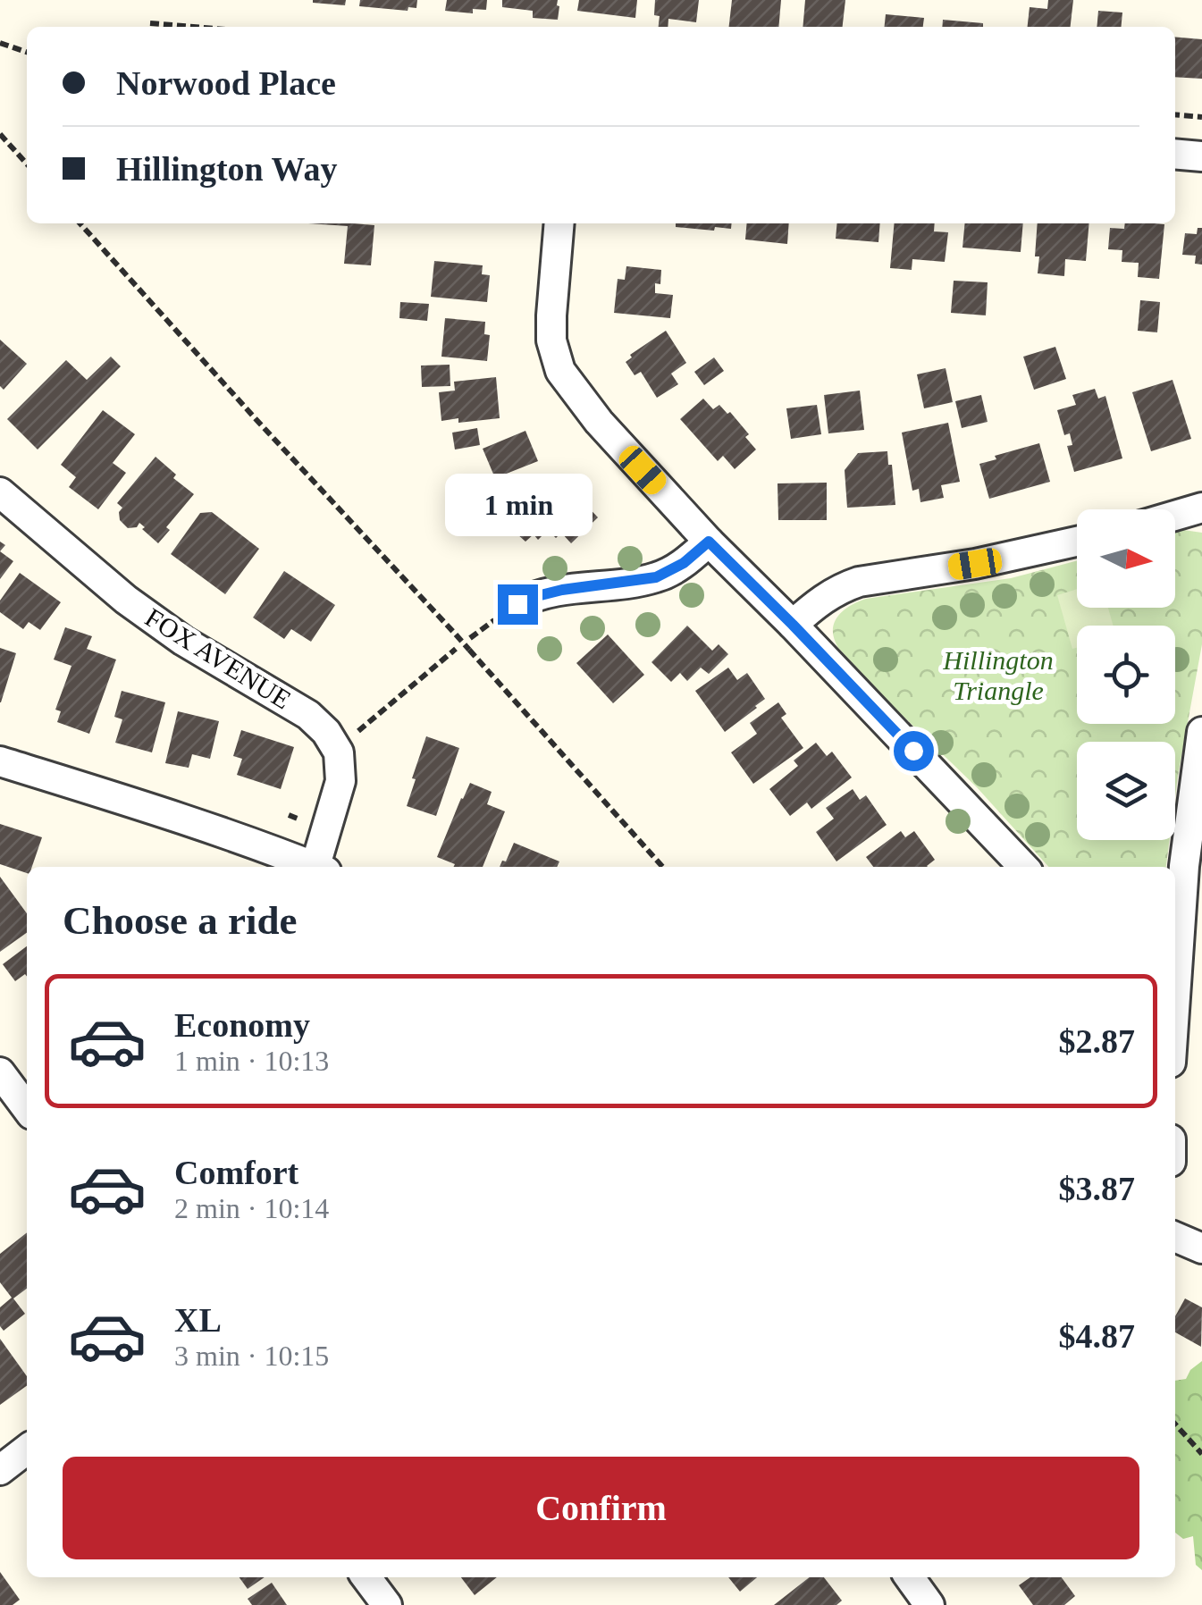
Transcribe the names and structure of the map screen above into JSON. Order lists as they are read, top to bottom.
{
  "streets": {
    "street": ["FOX AVENUE"]
  },
  "parks": ["Hillington Triangle"],
  "north": "right",
  "page": {
    "banner": ["Norwood Place", "Hillington Way"],
    "bubble": "1 min",
    "heading": "Choose a ride",
    "list": [
      {
        "name": "Economy",
        "note": "1 min · 10:13",
        "value": "$2.87"
      },
      {
        "name": "Comfort",
        "note": "2 min · 10:14",
        "value": "$3.87"
      },
      {
        "name": "XL",
        "note": "3 min · 10:15",
        "value": "$4.87"
      }
    ],
    "buttons": "Confirm"
  }
}
